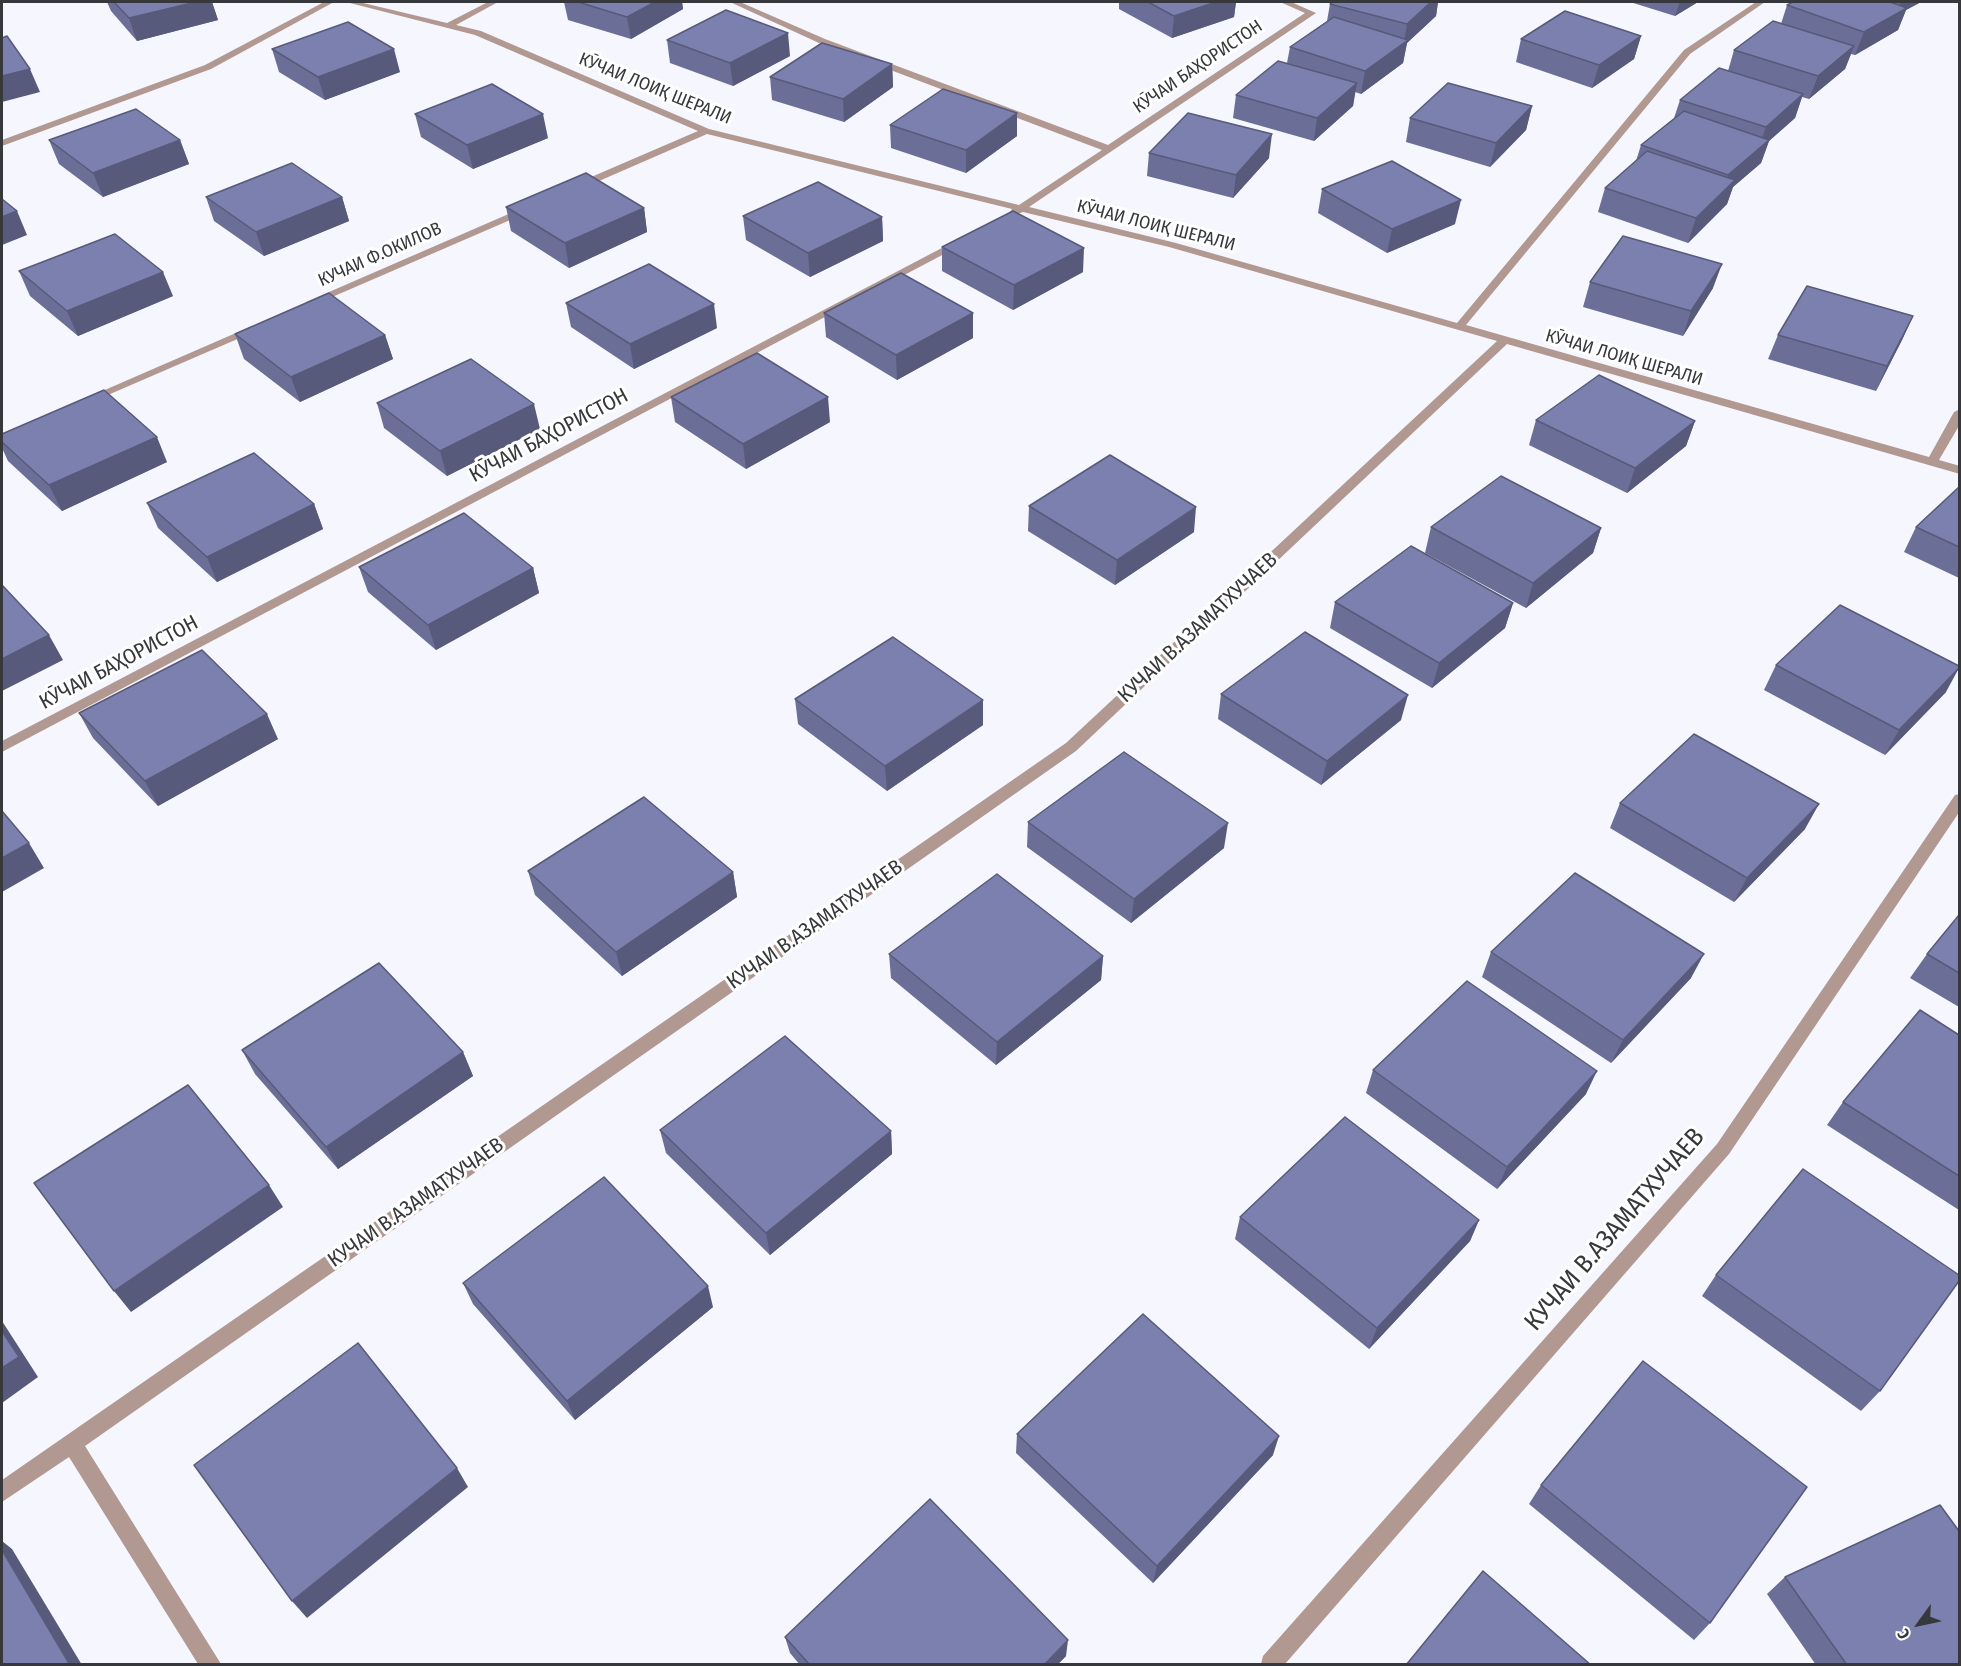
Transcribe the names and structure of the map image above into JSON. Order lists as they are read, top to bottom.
{
  "streets": {
    "street": [
      "КӮЧАИ БАҲОРИСТОН",
      "КӮЧАИ ЛОИҚ ШЕРАЛИ",
      "КУЧАИ Ф.ОКИЛОВ",
      "КУЧАИ В.АЗАМАТХУЧАЕВ"
    ]
  },
  "crossings": [
    ["КӮЧАИ БАҲОРИСТОН", "КӮЧАИ ЛОИҚ ШЕРАЛИ"],
    ["КӮЧАИ ЛОИҚ ШЕРАЛИ", "КУЧАИ В.АЗАМАТХУЧАЕВ"]
  ],
  "north": "bottom left"
}
